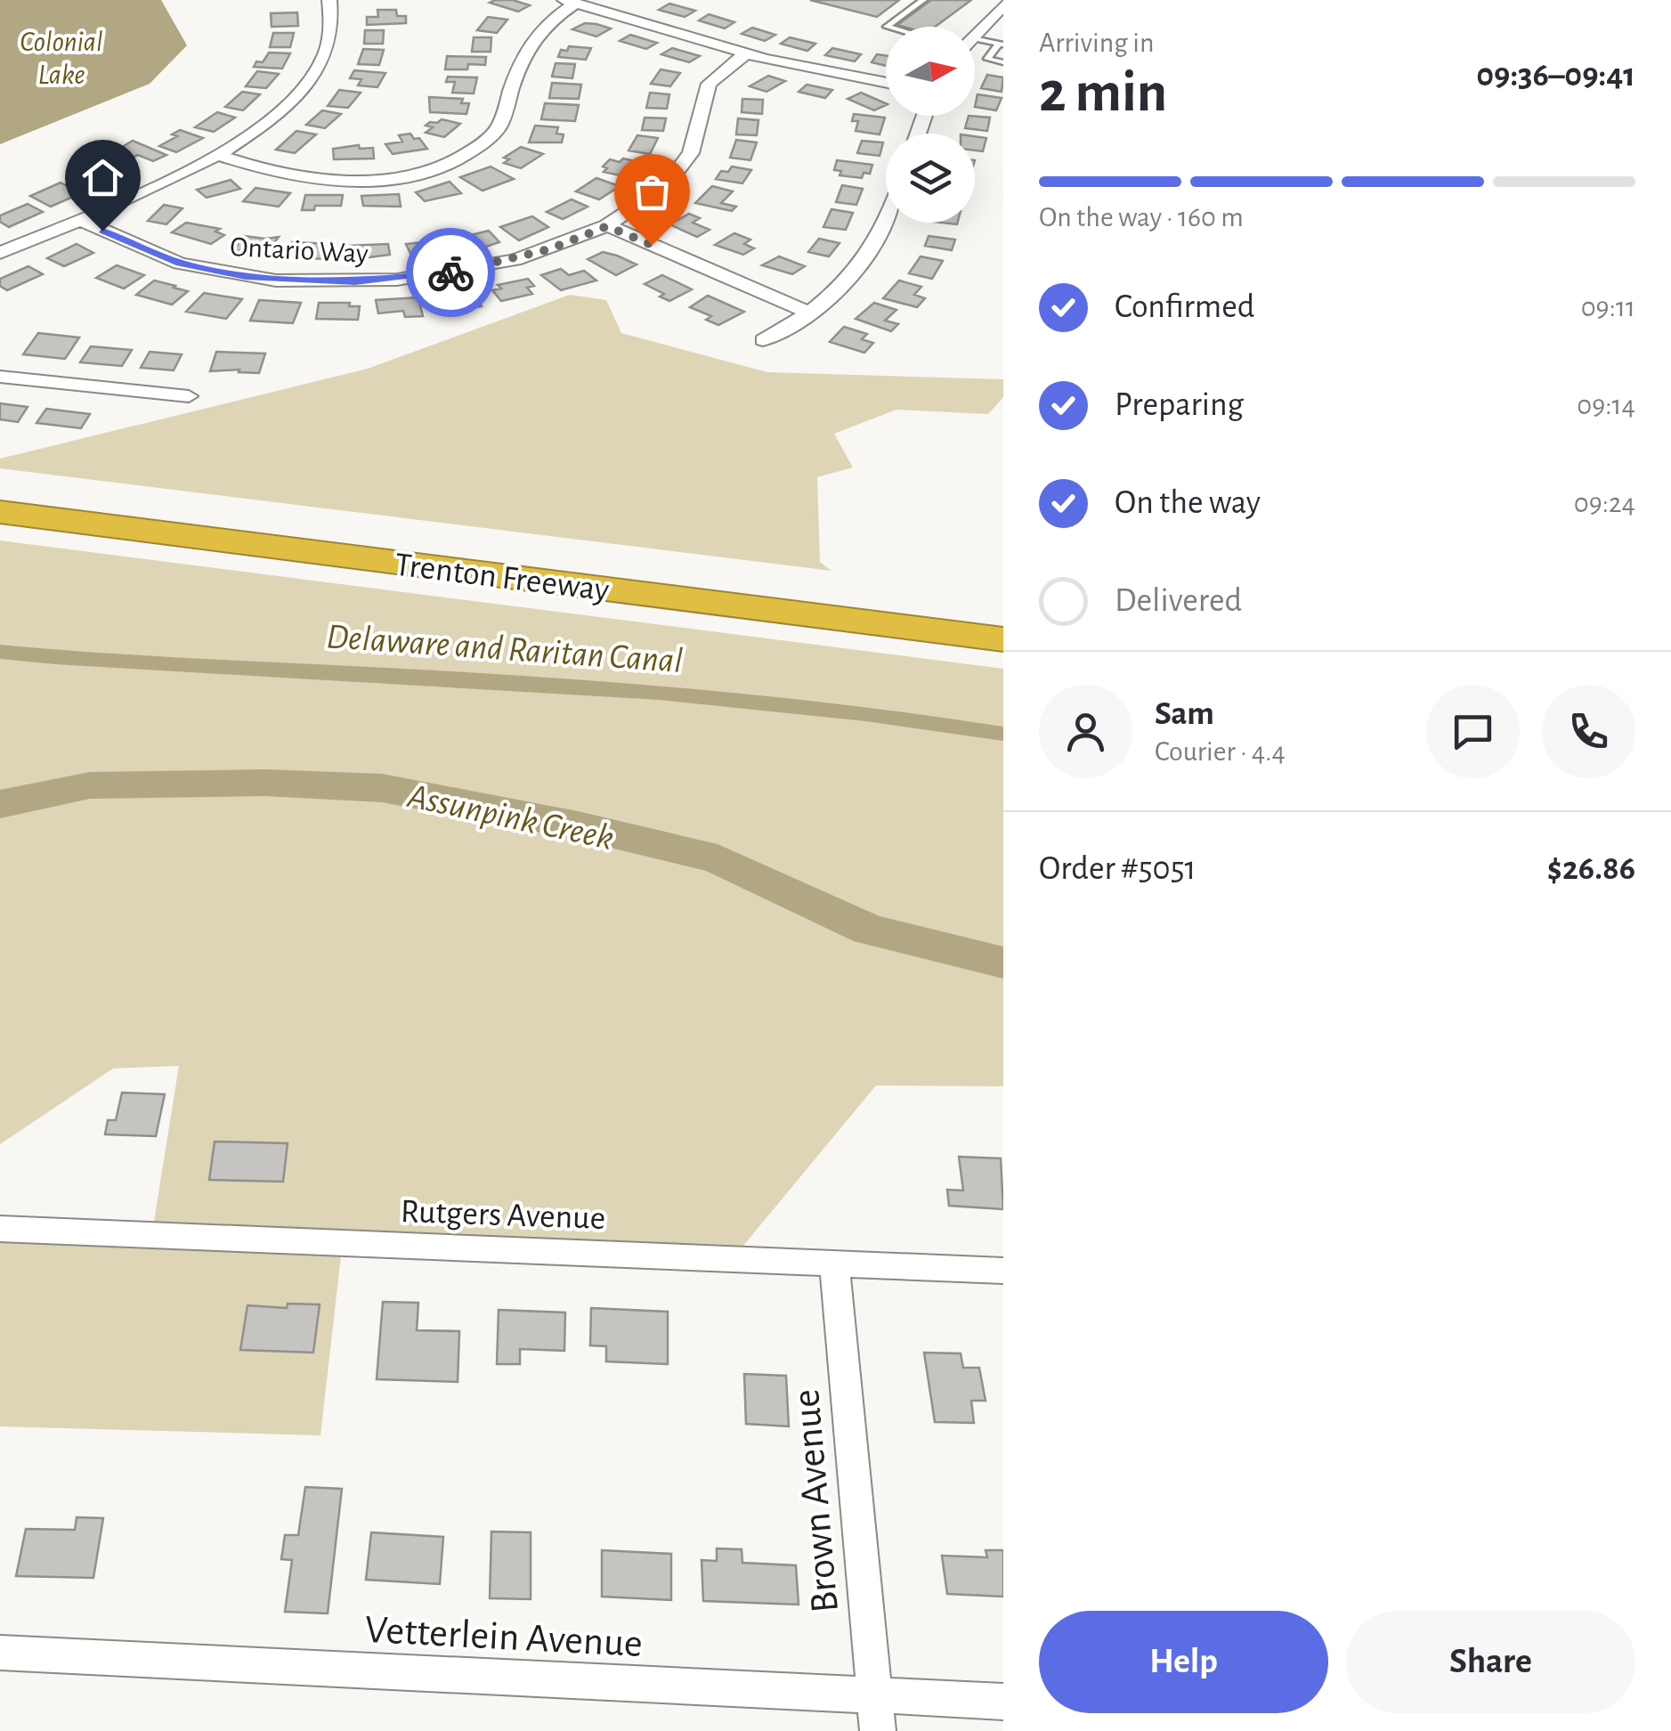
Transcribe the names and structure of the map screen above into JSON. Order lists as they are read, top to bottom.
{
  "streets": {
    "highway": ["Trenton Freeway"],
    "street": [
      "Ontario Way",
      "Rutgers Avenue",
      "Brown Avenue",
      "Vetterlein Avenue"
    ]
  },
  "crossings": [
    ["Rutgers Avenue", "Brown Avenue"],
    ["Brown Avenue", "Vetterlein Avenue"]
  ],
  "water": ["Colonial Lake", "Delaware and Raritan Canal", "Assunpink Creek"],
  "north": "right",
  "page": {
    "heading": ["2 min", "Arriving in", "09:36–09:41"],
    "panel": [
      "Sam",
      "Courier · 4.4",
      "Order #5051",
      "$26.86"
    ],
    "bar": "On the way · 160 m",
    "list": [
      ["Confirmed", "09:11"],
      ["Preparing", "09:14"],
      ["On the way", "09:24"],
      "Delivered"
    ],
    "buttons": ["Help", "Share"]
  }
}
